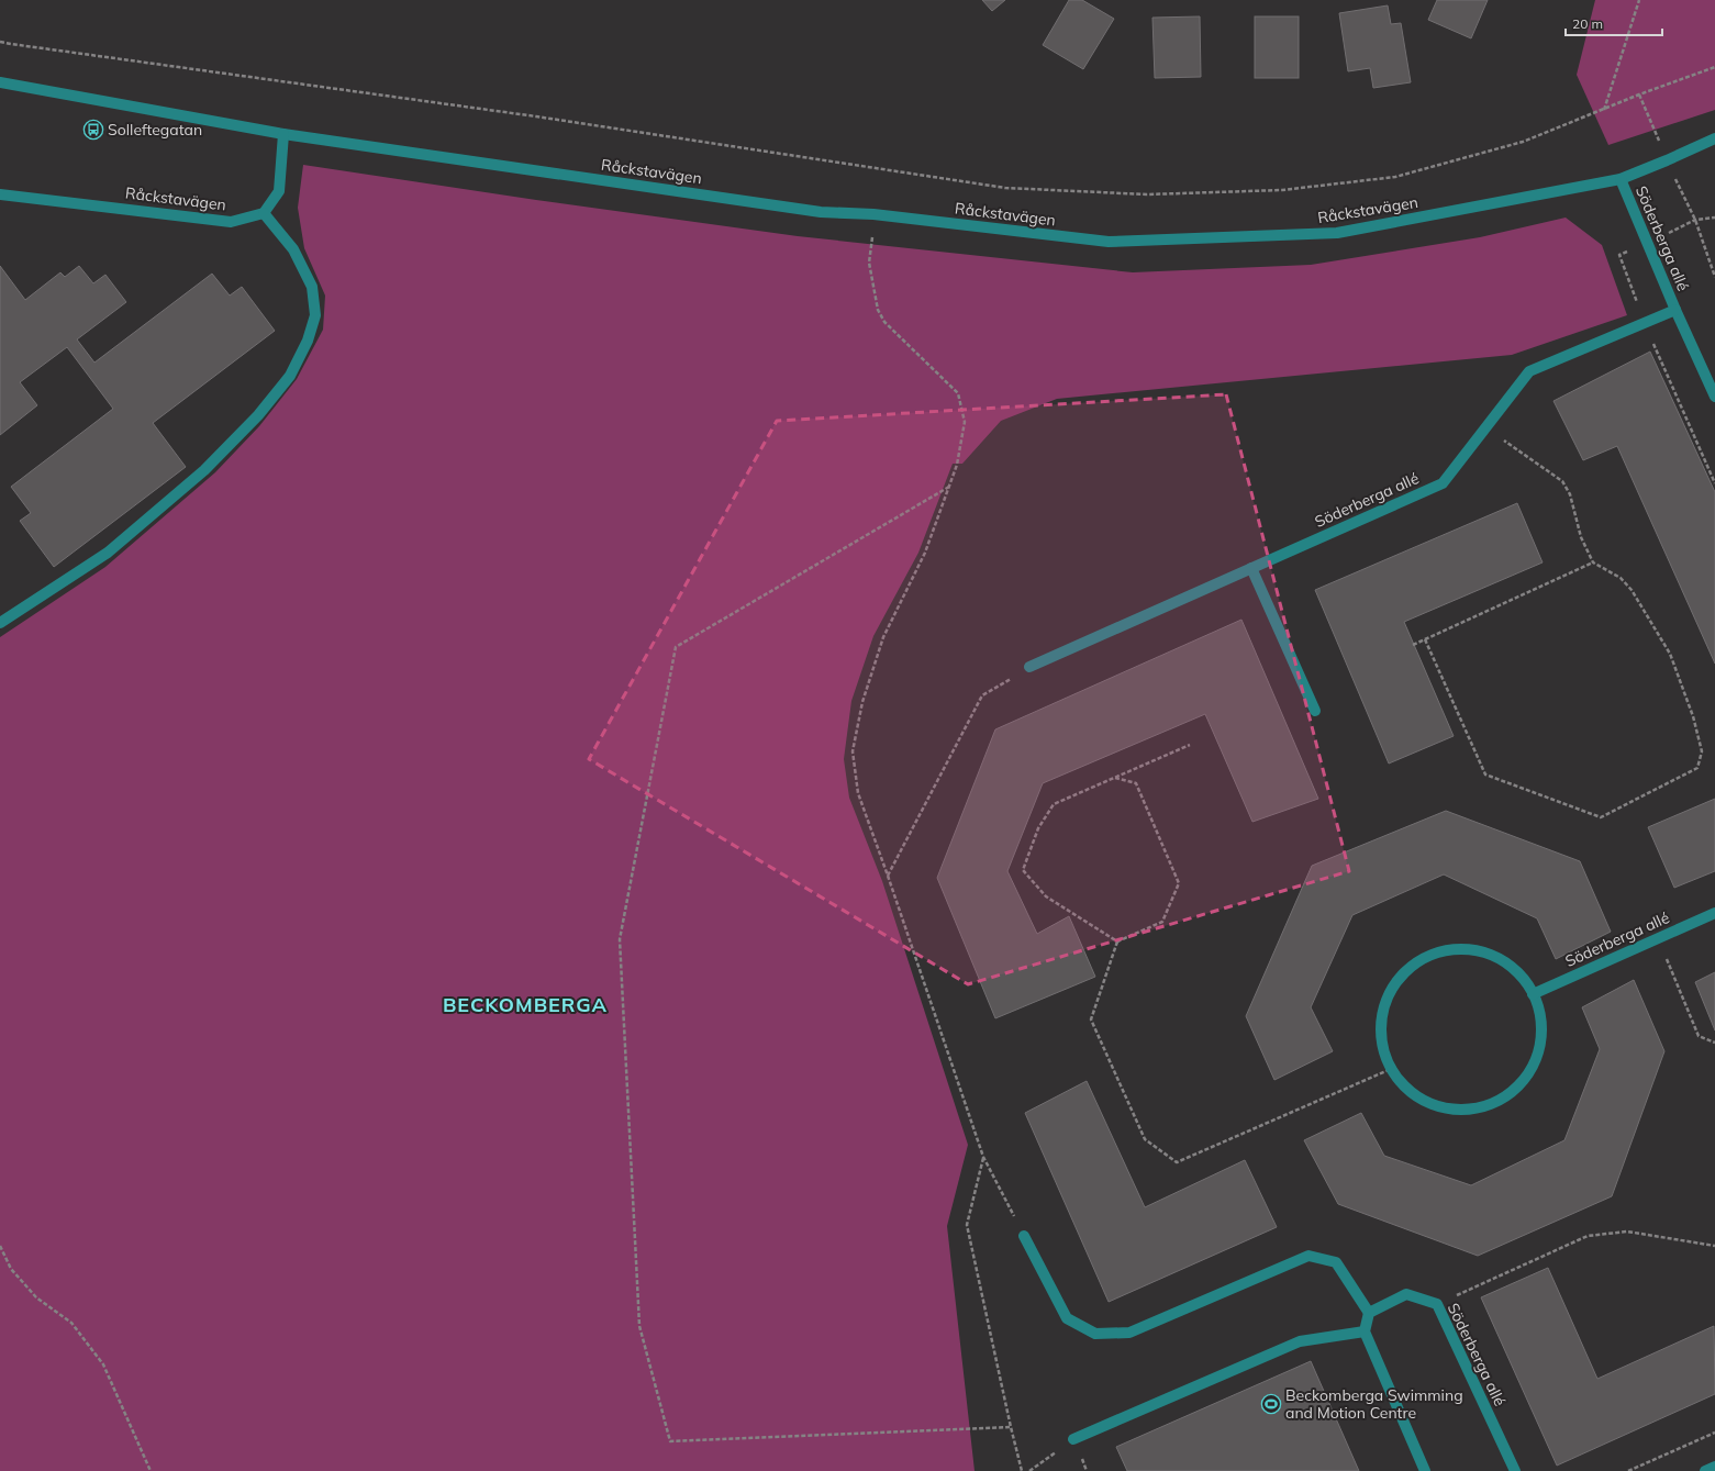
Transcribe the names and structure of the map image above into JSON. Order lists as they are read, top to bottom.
{
  "streets": {
    "street": ["Råckstavägen", "Söderberga allé"]
  },
  "crossings": [
    ["Råckstavägen", "Söderberga allé"]
  ],
  "districts": ["BECKOMBERGA"],
  "places": {
    "bus stop": ["Solleftegatan"],
    "sports": ["Beckomberga Swimming and Motion Centre"]
  },
  "scale_bar": "20 m"
}
